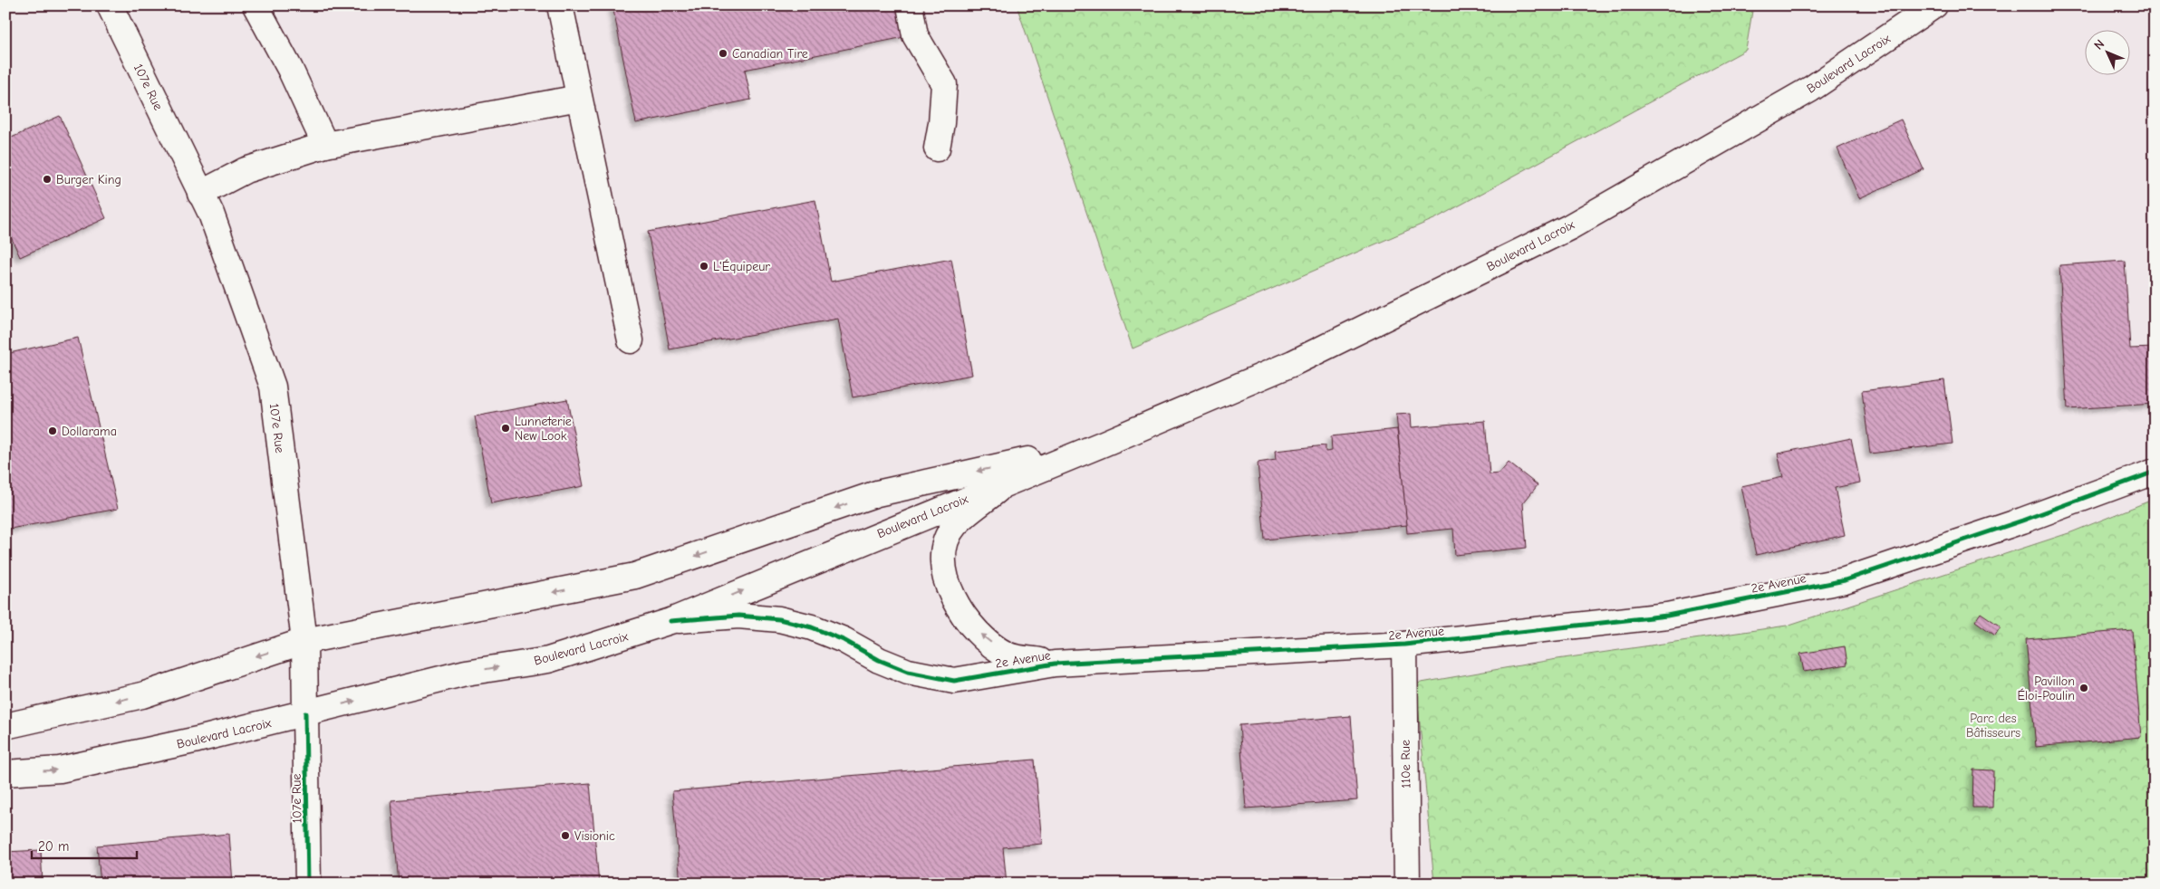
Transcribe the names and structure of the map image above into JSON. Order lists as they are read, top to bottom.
{
  "streets": {
    "main road": [
      "Boulevard Lacroix",
      "107e Rue",
      "2e Avenue",
      "110e Rue"
    ]
  },
  "crossings": [
    ["Boulevard Lacroix", "107e Rue"],
    ["Boulevard Lacroix", "2e Avenue"],
    ["2e Avenue", "110e Rue"]
  ],
  "parks": ["Parc des Bâtisseurs"],
  "places": [
    "Canadian Tire",
    "Burger King",
    "L'Équipeur",
    "Lunneterie New Look",
    "Dollarama",
    "Pavillon Éloi-Poulin",
    "Visionic"
  ],
  "scale_bar": "20 m",
  "north": "top left"
}
